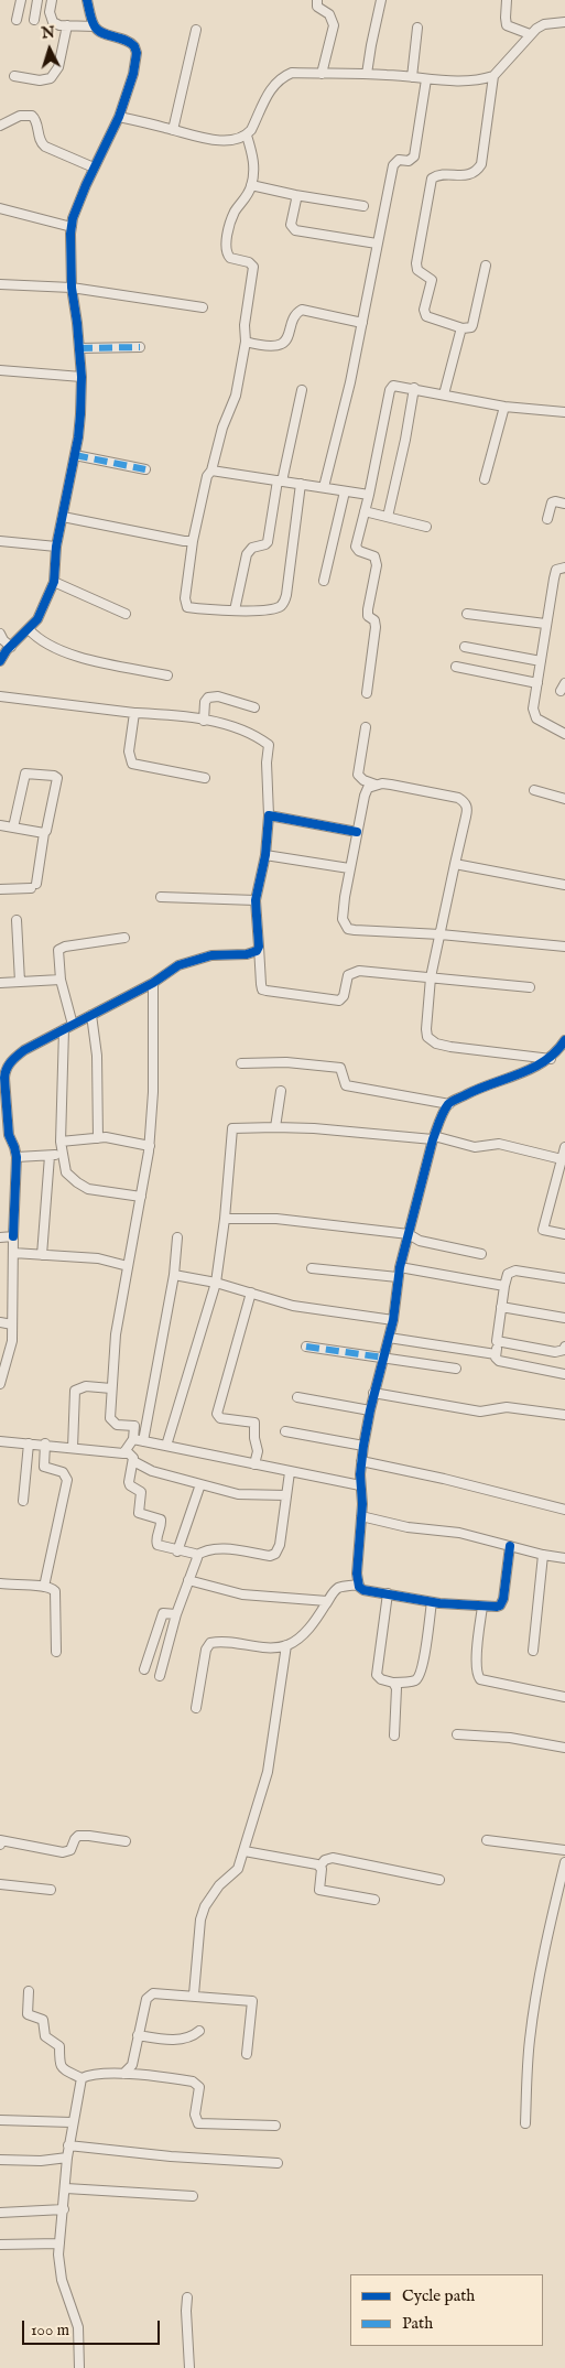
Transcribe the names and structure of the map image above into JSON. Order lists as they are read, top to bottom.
{
  "legend": ["Cycle path", "Path"],
  "scale_bar": "100 m",
  "north": "top"
}
